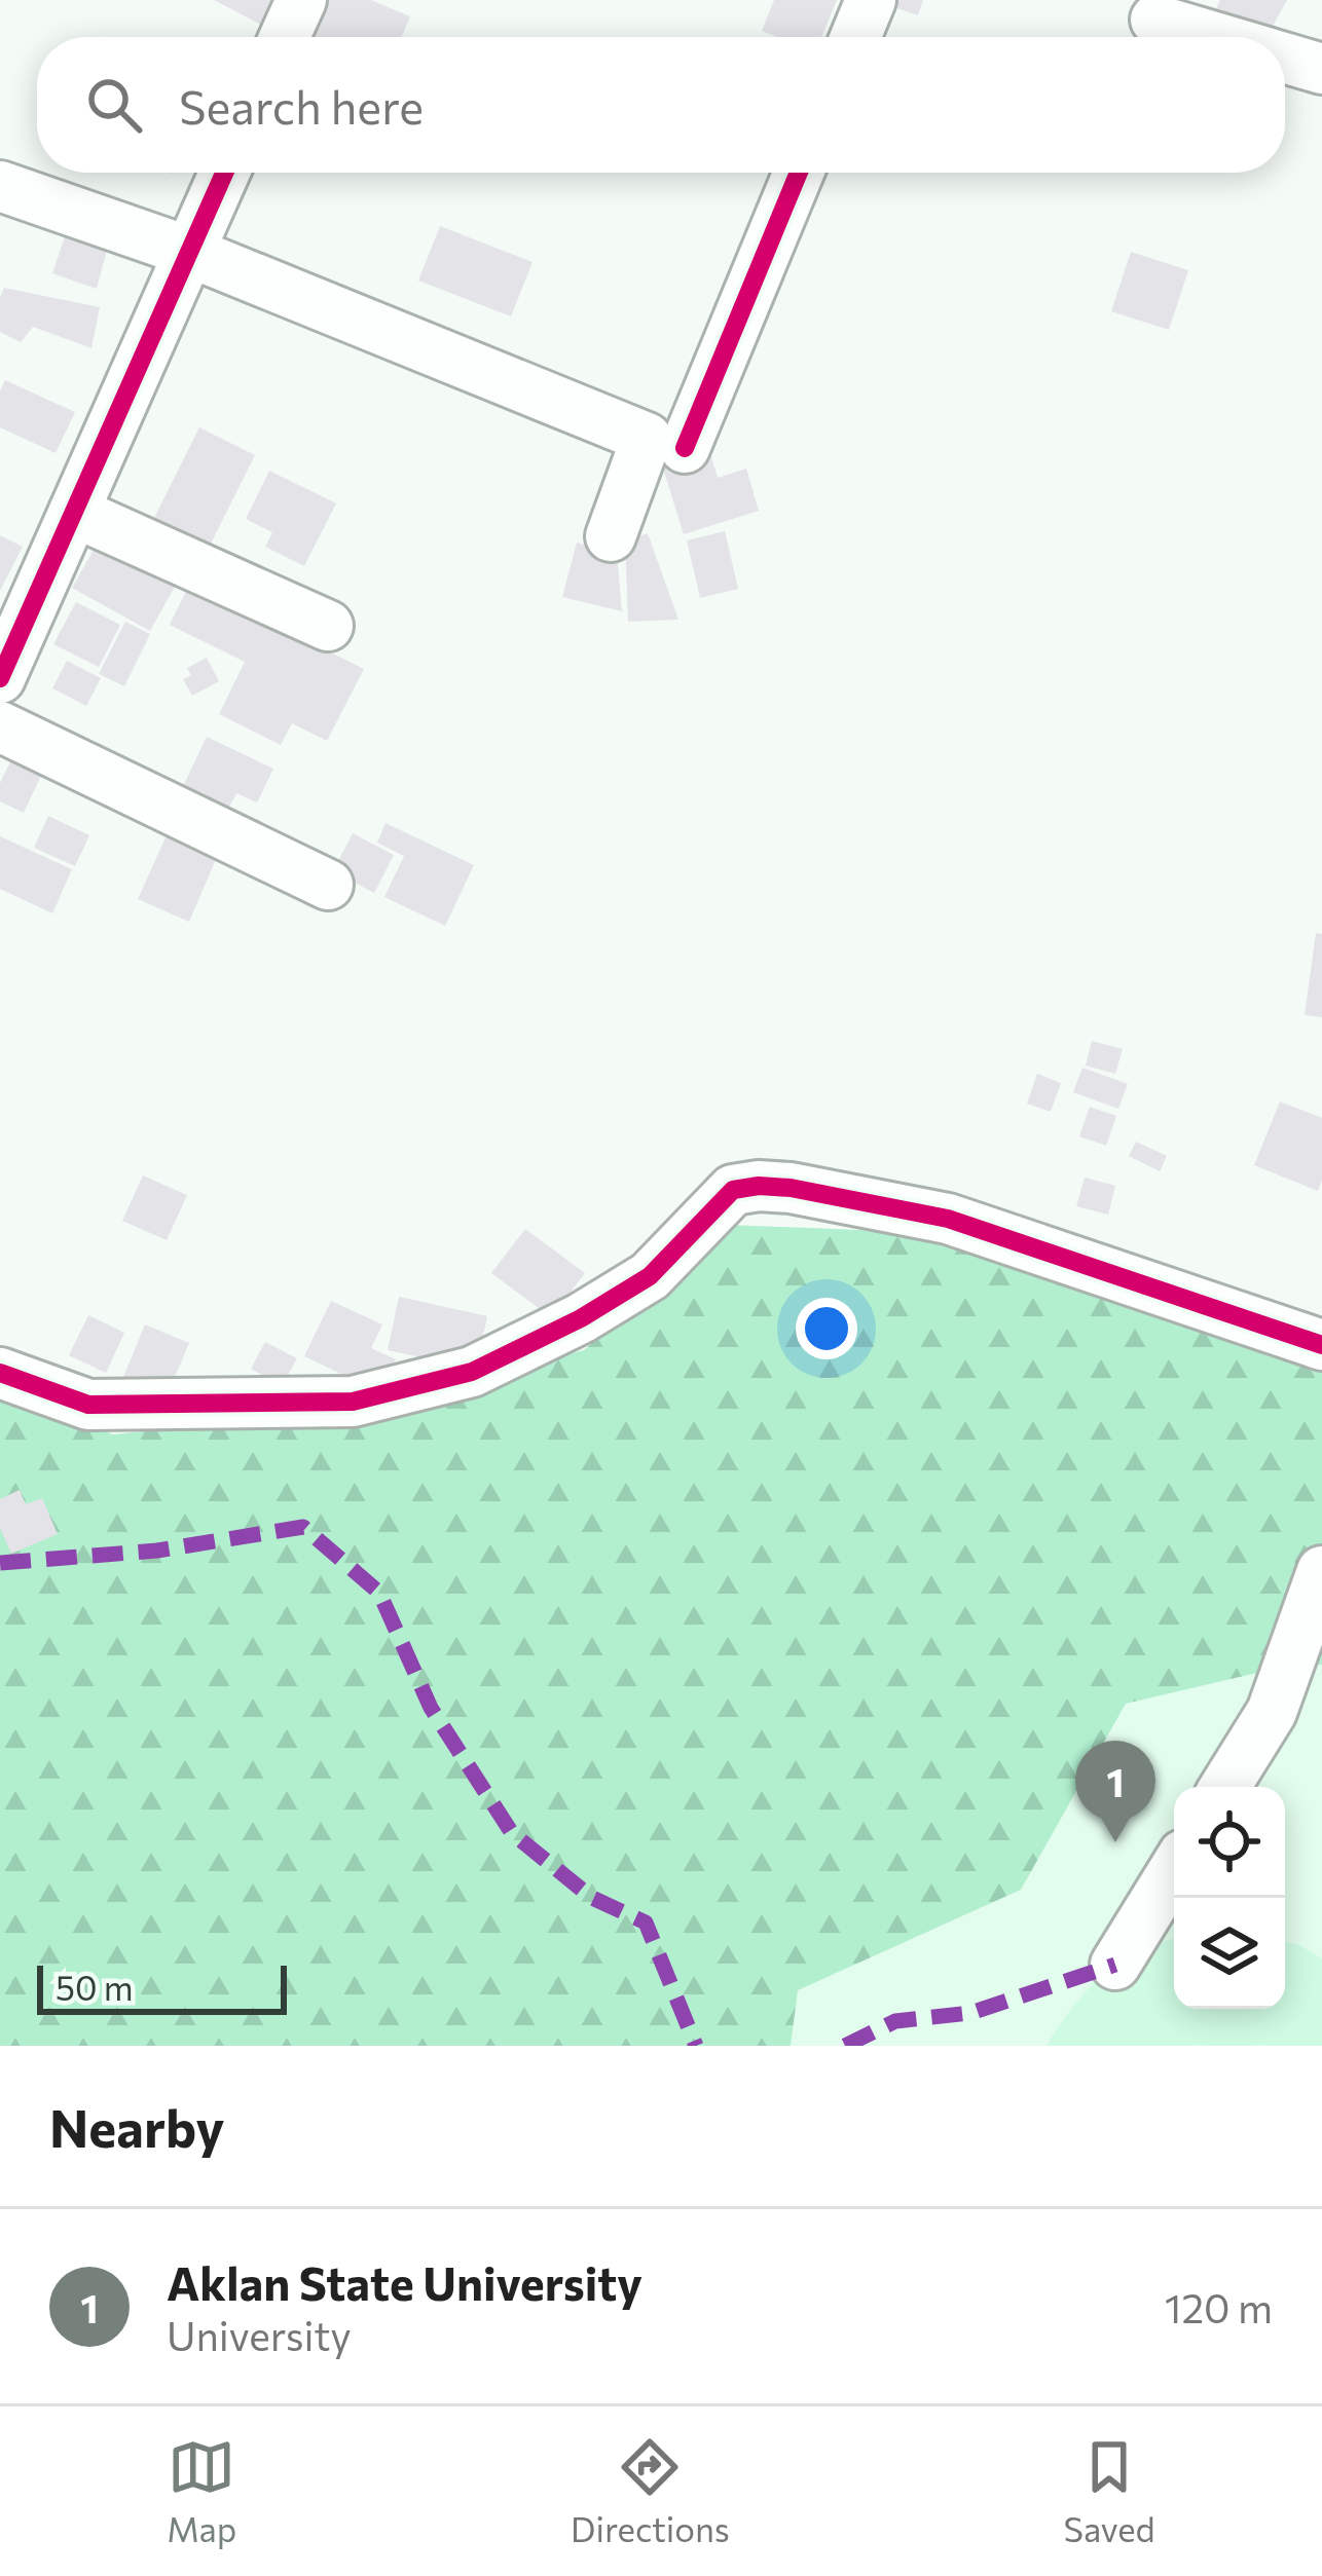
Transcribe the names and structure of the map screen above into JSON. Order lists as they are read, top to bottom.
{
  "scale_bar": "50 m",
  "page": {
    "search": "Search here",
    "pins": "1",
    "scale": "50 m",
    "heading": "Nearby",
    "list": [
      {
        "mark": "1",
        "name": "Aklan State University",
        "note": "University",
        "value": "120 m"
      }
    ],
    "nav": ["Map", "Directions", "Saved"]
  }
}
